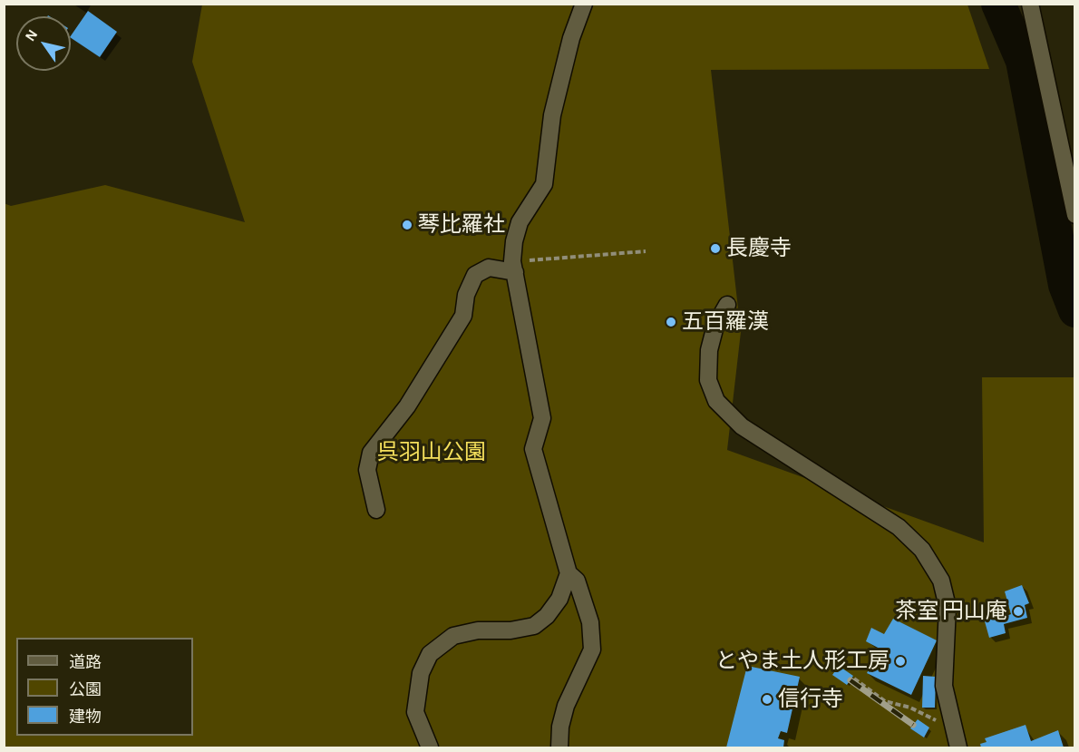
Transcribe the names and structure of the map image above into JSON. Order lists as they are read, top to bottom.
{
  "parks": ["呉羽山公園"],
  "places": [
    "琴比羅社",
    "長慶寺",
    "五百羅漢",
    "茶室 円山庵",
    "とやま土人形工房",
    "信行寺"
  ],
  "legend": ["道路", "公園", "建物"],
  "north": "top left"
}
